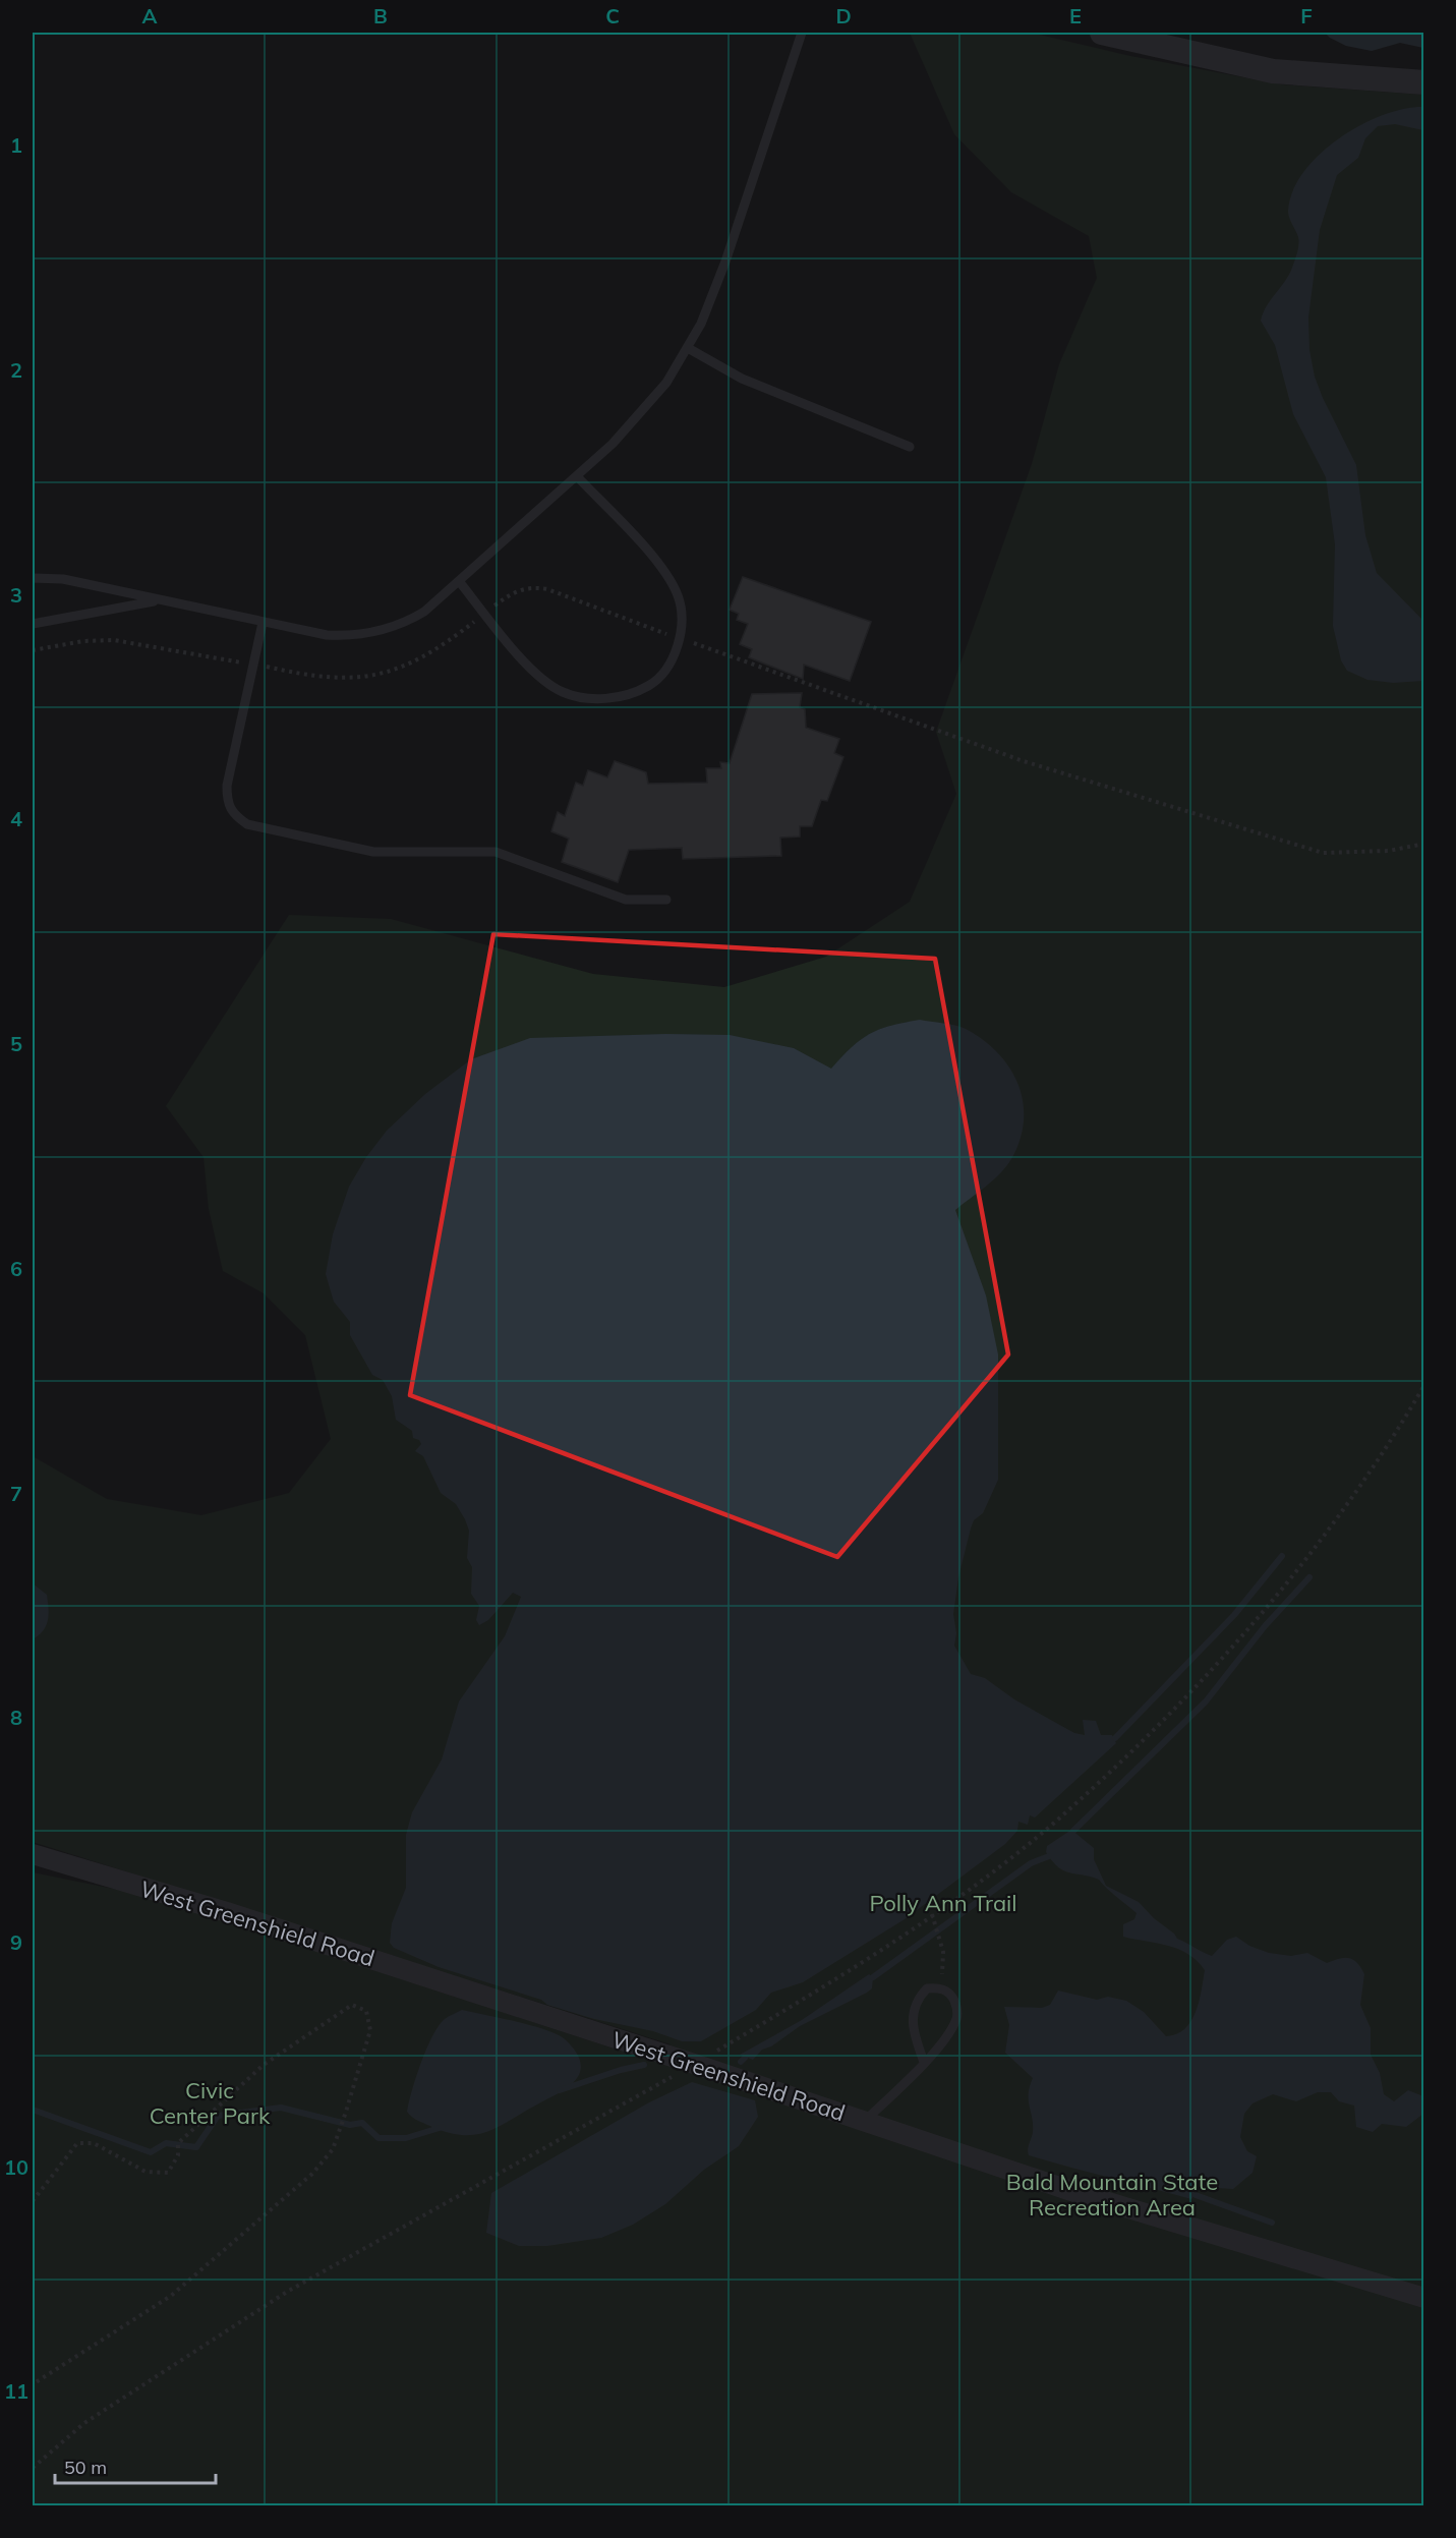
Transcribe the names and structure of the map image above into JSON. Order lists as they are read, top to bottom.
{
  "streets": {
    "street": ["West Greenshield Road"]
  },
  "parks": ["Polly Ann Trail", "Civic Center Park", "Bald Mountain State Recreation Area"],
  "scale_bar": "50 m",
  "grid": {
    "columns": [
      "A",
      "B",
      "C",
      "D",
      "E",
      "F"
    ],
    "rows": [
      "1",
      "2",
      "3",
      "4",
      "5",
      "6",
      "7",
      "8",
      "9",
      "10",
      "11"
    ]
  }
}
